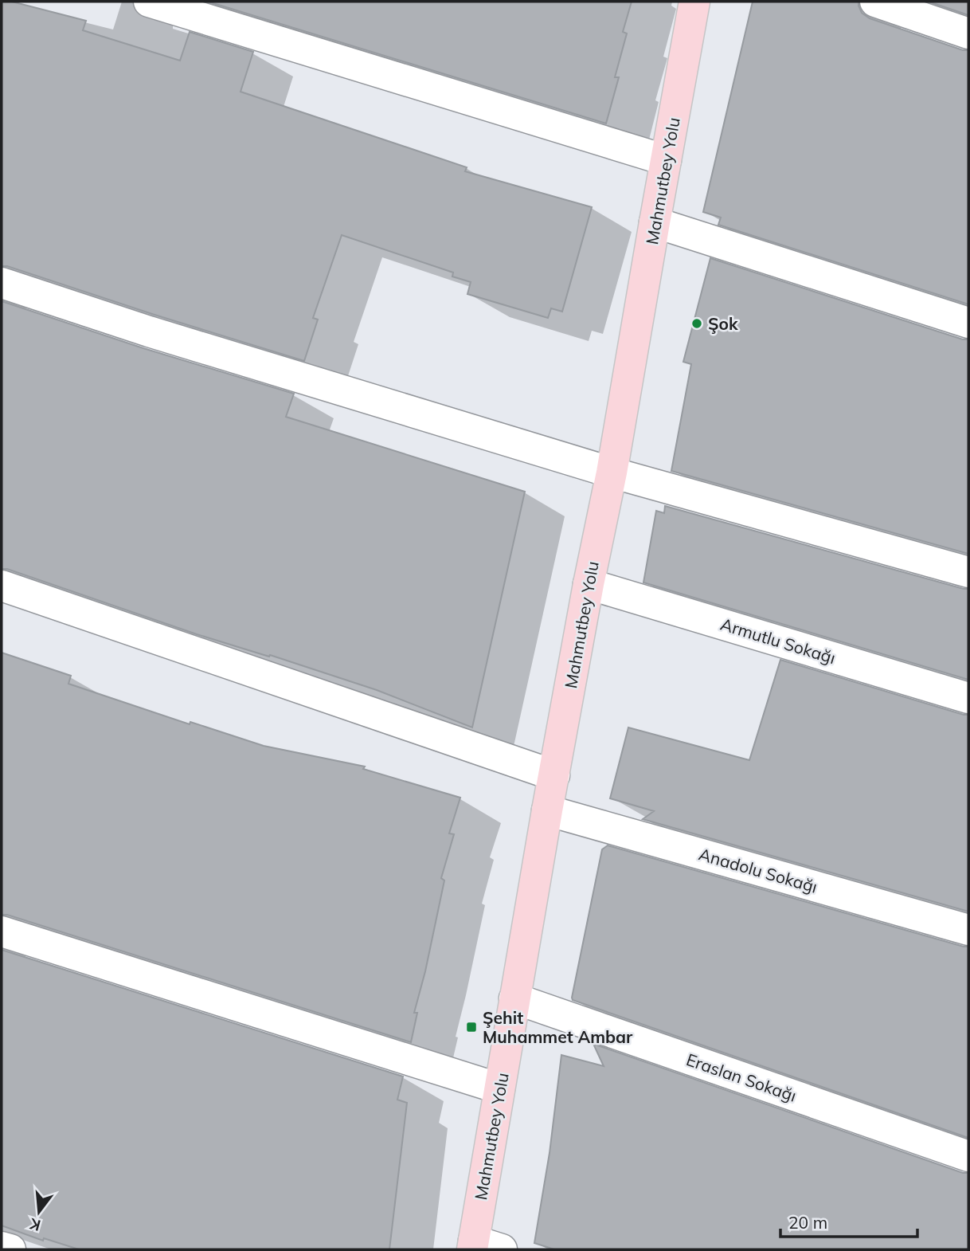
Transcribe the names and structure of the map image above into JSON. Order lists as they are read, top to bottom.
{
  "streets": {
    "main road": ["Mahmutbey Yolu"],
    "street": ["Armutlu Sokağı", "Anadolu Sokağı", "Eraslan Sokağı"]
  },
  "crossings": [
    ["Mahmutbey Yolu", "Armutlu Sokağı"],
    ["Mahmutbey Yolu", "Anadolu Sokağı"],
    ["Mahmutbey Yolu", "Eraslan Sokağı"]
  ],
  "places": {
    "other": ["Şok"],
    "transit": ["Şehit Muhammet Ambar"]
  },
  "scale_bar": "20 m",
  "north": "bottom"
}
